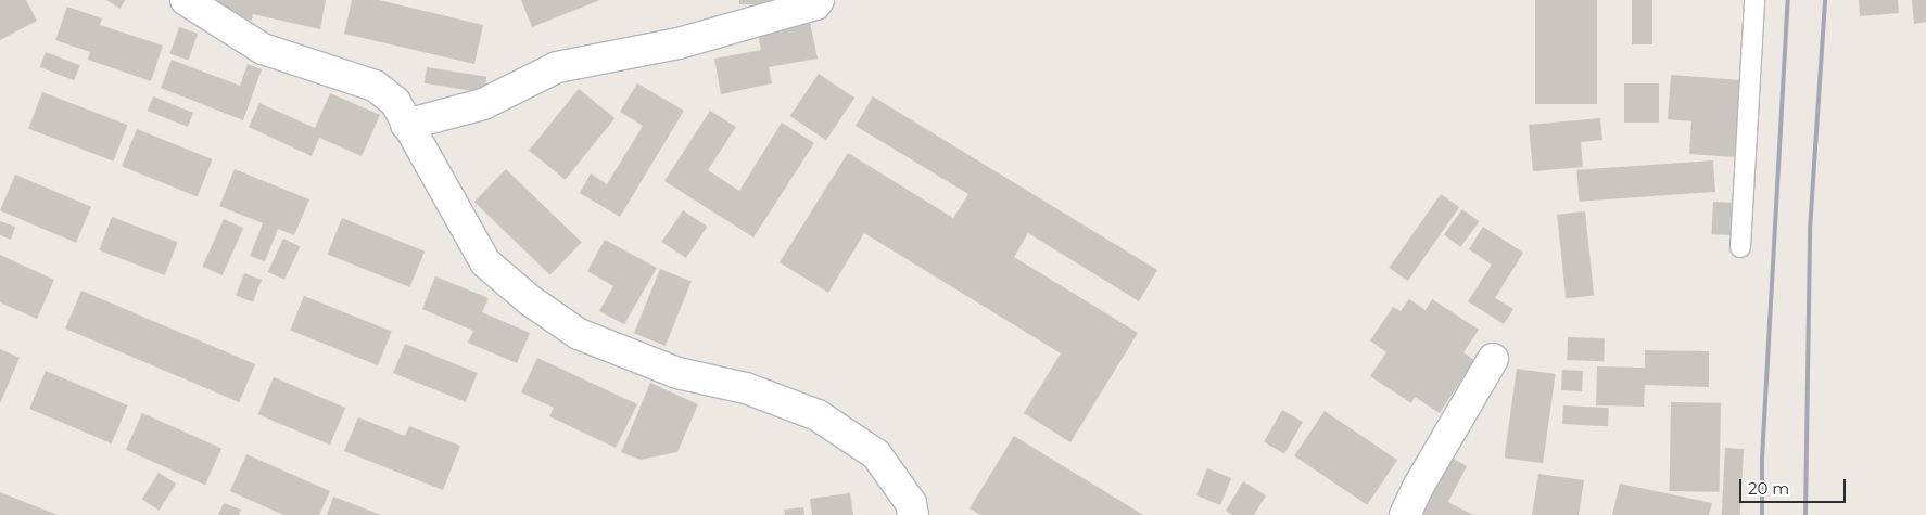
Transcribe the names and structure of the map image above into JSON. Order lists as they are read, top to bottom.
{
  "scale_bar": "20 m"
}
